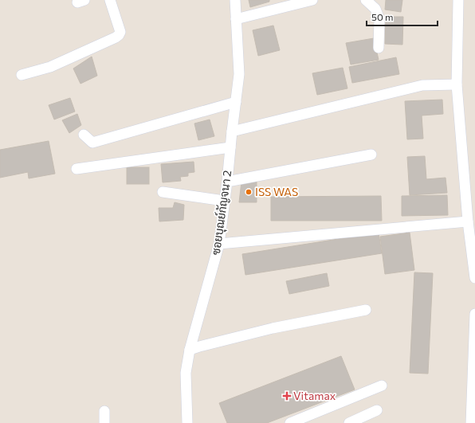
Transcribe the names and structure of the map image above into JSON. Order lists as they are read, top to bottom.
{
  "streets": {
    "street": ["ซอยบุณย์กัญจนา 2"]
  },
  "places": {
    "other": ["ISS WAS"],
    "health": ["Vitamax"]
  },
  "scale_bar": "50 m"
}
